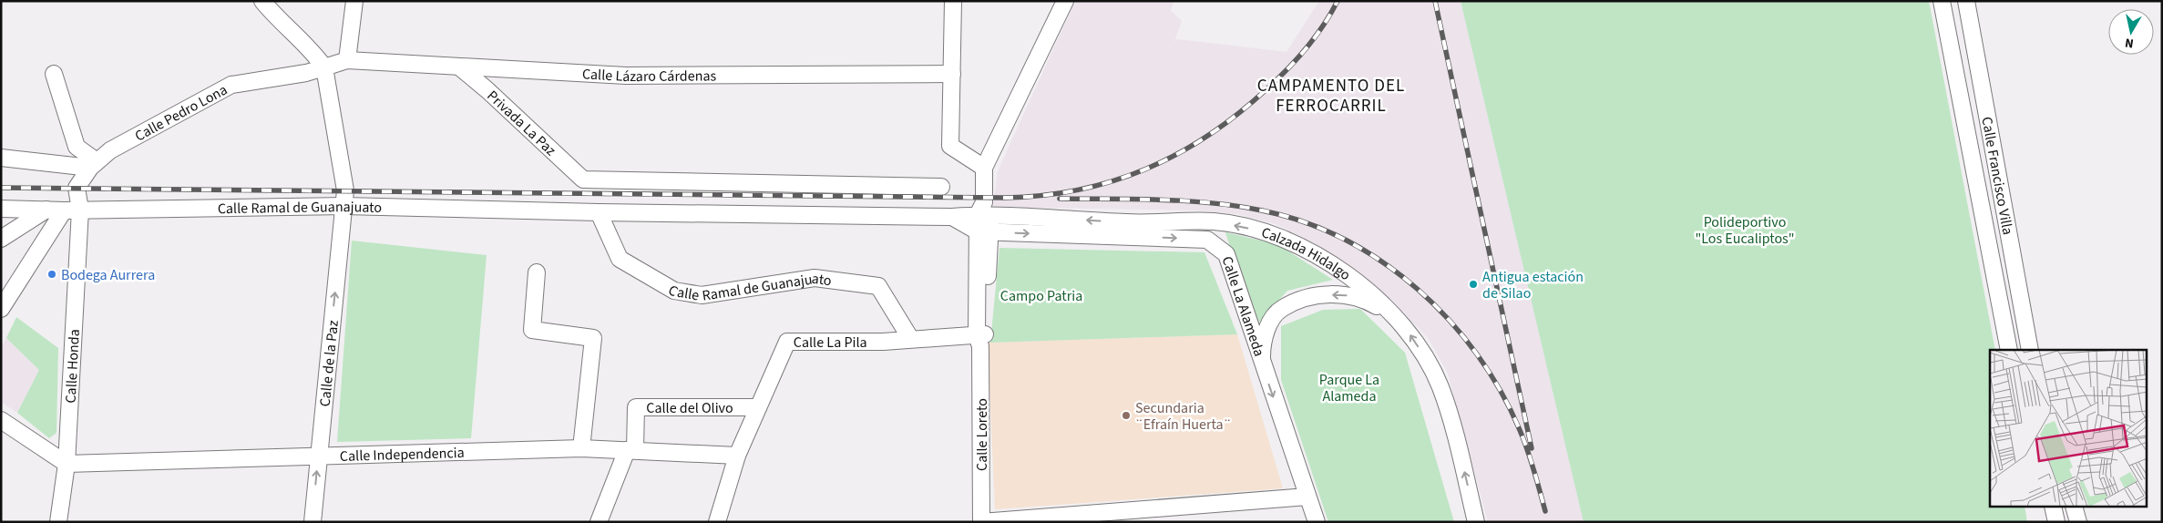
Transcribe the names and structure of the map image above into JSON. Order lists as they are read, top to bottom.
{
  "streets": {
    "street": [
      "Calle Lázaro Cárdenas",
      "Calle Pedro Lona",
      "Privada La Paz",
      "Calle Francisco Villa",
      "Calle Ramal de Guanajuato",
      "Calzada Hidalgo",
      "Calle La Alameda",
      "Calle La Pila",
      "Calle de la Paz",
      "Calle Honda",
      "Calle del Olivo",
      "Calle Loreto",
      "Calle Independencia"
    ]
  },
  "crossings": [
    ["Calle Lázaro Cárdenas", "Calle Pedro Lona"],
    ["Calle Lázaro Cárdenas", "Privada La Paz"],
    ["Calle Pedro Lona", "Calle Ramal de Guanajuato"],
    ["Calle Pedro Lona", "Calle de la Paz"],
    ["Calle Pedro Lona", "Calle Honda"],
    ["Calle Ramal de Guanajuato", "Calzada Hidalgo"],
    ["Calle Ramal de Guanajuato", "Calle La Pila"],
    ["Calle Ramal de Guanajuato", "Calle de la Paz"],
    ["Calle Ramal de Guanajuato", "Calle Honda"],
    ["Calle Ramal de Guanajuato", "Calle Loreto"],
    ["Calzada Hidalgo", "Calle Loreto"],
    ["Calle La Pila", "Calle del Olivo"],
    ["Calle La Pila", "Calle Loreto"],
    ["Calle La Pila", "Calle Independencia"],
    ["Calle de la Paz", "Calle Independencia"],
    ["Calle Honda", "Calle Independencia"],
    ["Calle del Olivo", "Calle Independencia"]
  ],
  "one_way": ["Calzada Hidalgo", "Calle La Alameda", "Calle de la Paz"],
  "districts": ["CAMPAMENTO DEL FERROCARRIL"],
  "parks": ["Polideportivo \"Los Eucaliptos\"", "Campo Patria", "Parque La Alameda"],
  "places": ["Bodega Aurrera", "Antigua estación de Silao", "Secundaria ¨Efraín Huerta¨"],
  "north": "bottom"
}
